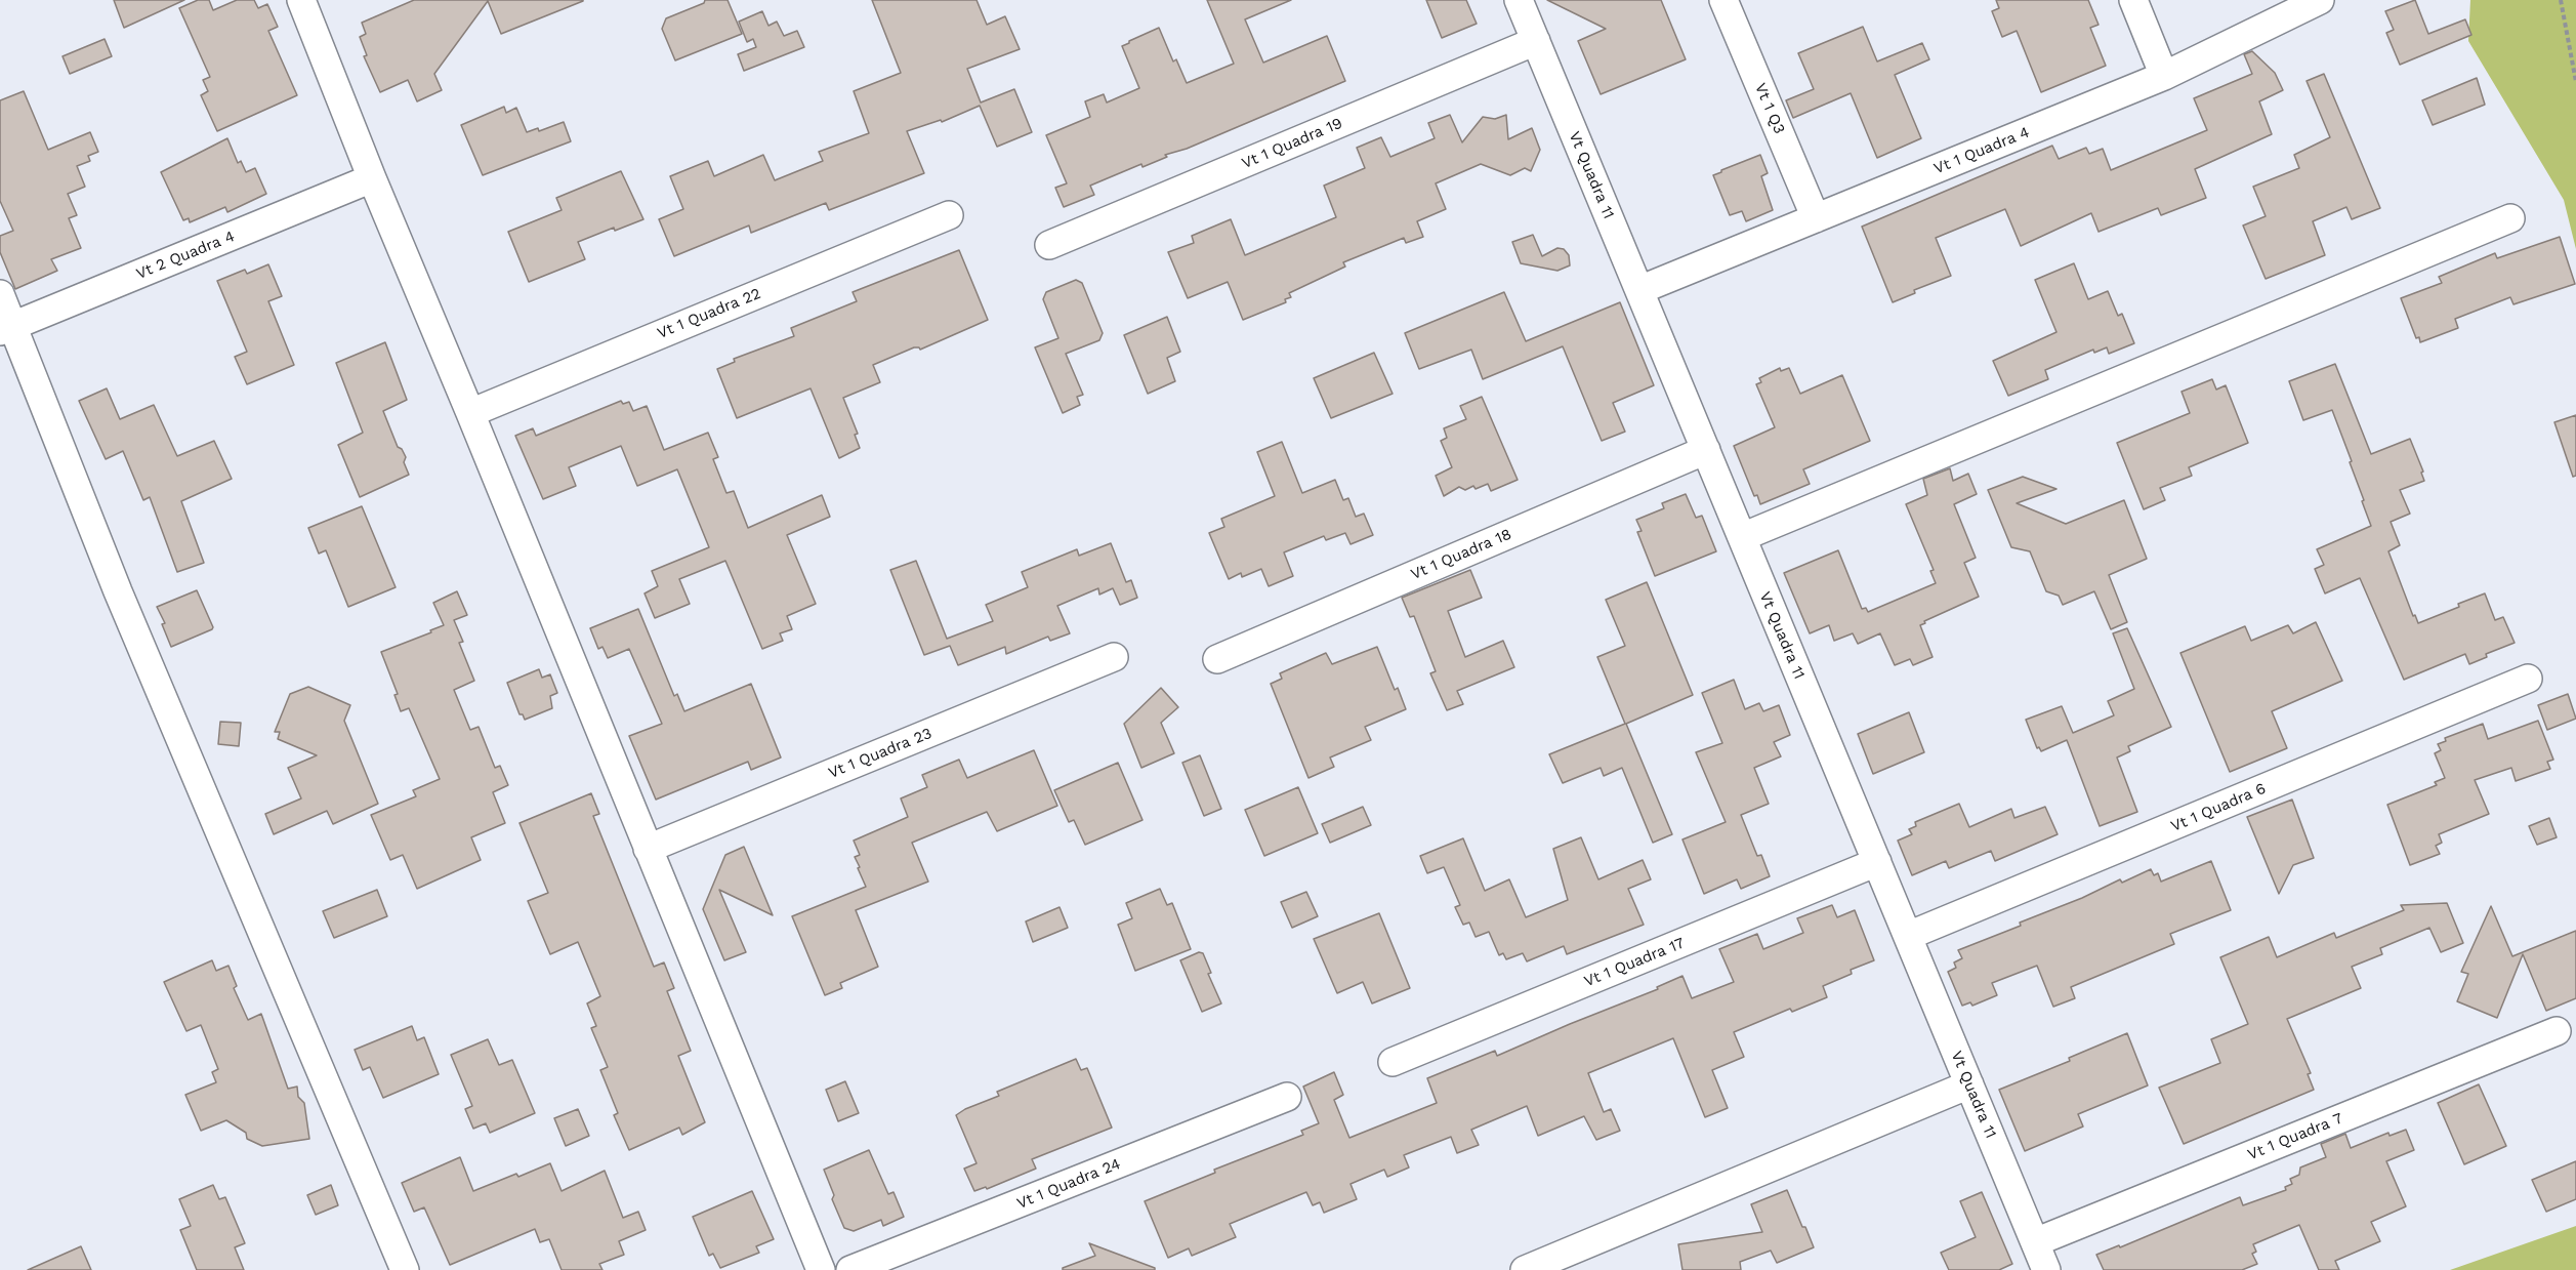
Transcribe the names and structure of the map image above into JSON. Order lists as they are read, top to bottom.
{
  "streets": {
    "street": [
      "Vt 1 Q3",
      "Vt 1 Quadra 19",
      "Vt 1 Quadra 4",
      "Vt Quadra 11",
      "Vt 2 Quadra 4",
      "Vt 1 Quadra 22",
      "Vt 1 Quadra 18",
      "Vt 1 Quadra 23",
      "Vt 1 Quadra 6",
      "Vt 1 Quadra 17",
      "Vt 1 Quadra 7",
      "Vt 1 Quadra 24"
    ]
  },
  "crossings": [
    ["Vt 1 Q3", "Vt 1 Quadra 4"],
    ["Vt 1 Quadra 19", "Vt Quadra 11"],
    ["Vt 1 Quadra 4", "Vt Quadra 11"],
    ["Vt Quadra 11", "Vt 1 Quadra 18"],
    ["Vt Quadra 11", "Vt 1 Quadra 6"],
    ["Vt Quadra 11", "Vt 1 Quadra 17"],
    ["Vt Quadra 11", "Vt 1 Quadra 7"]
  ]
}
